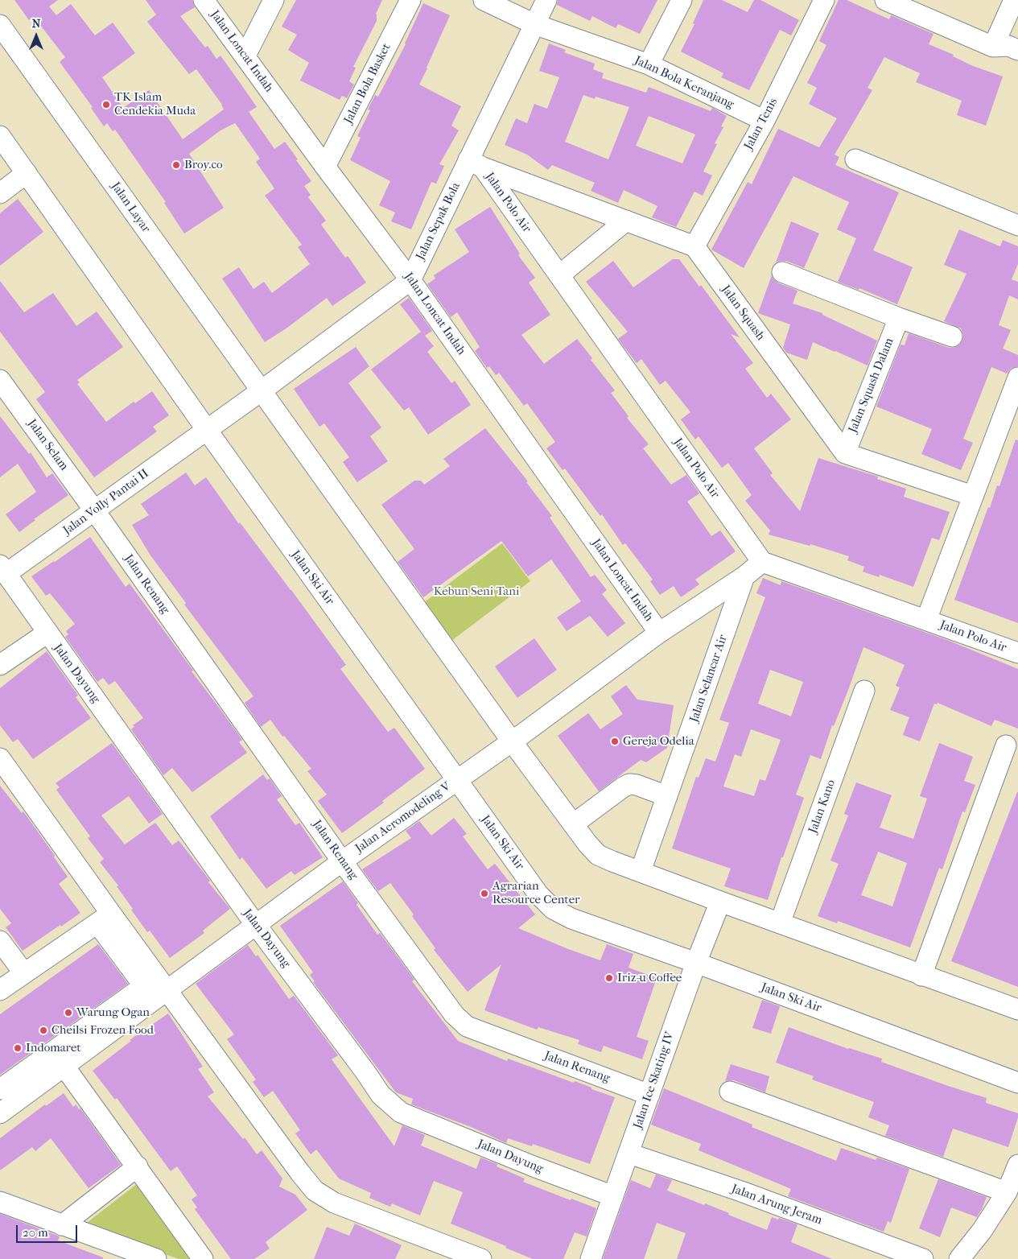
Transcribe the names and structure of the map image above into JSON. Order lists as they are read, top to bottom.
{
  "streets": {
    "street": [
      "Jalan Loncat Indah",
      "Jalan Bola Keranjang",
      "Jalan Bola Basket",
      "Jalan Tenis",
      "Jalan Polo Air",
      "Jalan Layar",
      "Jalan Sepak Bola",
      "Jalan Squash",
      "Jalan Squash Dalam",
      "Jalan Selam",
      "Jalan Volly Pantai II",
      "Jalan Ski Air",
      "Jalan Renang",
      "Jalan Dayung",
      "Jalan Selancar Air",
      "Jalan Kano",
      "Jalan Aeromodeling V",
      "Jalan Ice Skating IV",
      "Jalan Arung Jeram"
    ]
  },
  "crossings": [
    ["Jalan Loncat Indah", "Jalan Bola Basket"],
    ["Jalan Loncat Indah", "Jalan Sepak Bola"],
    ["Jalan Loncat Indah", "Jalan Aeromodeling V"],
    ["Jalan Bola Keranjang", "Jalan Tenis"],
    ["Jalan Bola Keranjang", "Jalan Sepak Bola"],
    ["Jalan Tenis", "Jalan Squash"],
    ["Jalan Polo Air", "Jalan Sepak Bola"],
    ["Jalan Polo Air", "Jalan Aeromodeling V"],
    ["Jalan Layar", "Jalan Sepak Bola"],
    ["Jalan Sepak Bola", "Jalan Volly Pantai II"],
    ["Jalan Sepak Bola", "Jalan Ski Air"],
    ["Jalan Squash", "Jalan Squash Dalam"],
    ["Jalan Selam", "Jalan Volly Pantai II"],
    ["Jalan Selam", "Jalan Renang"],
    ["Jalan Volly Pantai II", "Jalan Ski Air"],
    ["Jalan Volly Pantai II", "Jalan Renang"],
    ["Jalan Volly Pantai II", "Jalan Dayung"],
    ["Jalan Ski Air", "Jalan Aeromodeling V"],
    ["Jalan Ski Air", "Jalan Ice Skating IV"],
    ["Jalan Renang", "Jalan Aeromodeling V"],
    ["Jalan Renang", "Jalan Ice Skating IV"],
    ["Jalan Dayung", "Jalan Aeromodeling V"],
    ["Jalan Dayung", "Jalan Ice Skating IV"],
    ["Jalan Selancar Air", "Jalan Aeromodeling V"],
    ["Jalan Ice Skating IV", "Jalan Arung Jeram"]
  ],
  "parks": ["Kebun Seni Tani"],
  "places": [
    "TK Islam Cendekia Muda",
    "Broy.co",
    "Gereja Odelia",
    "Agrarian Resource Center",
    "Iriz-u Coffee",
    "Warung Ogan",
    "Cheilsi Frozen Food",
    "Indomaret"
  ],
  "scale_bar": "20 m",
  "north": "top"
}
